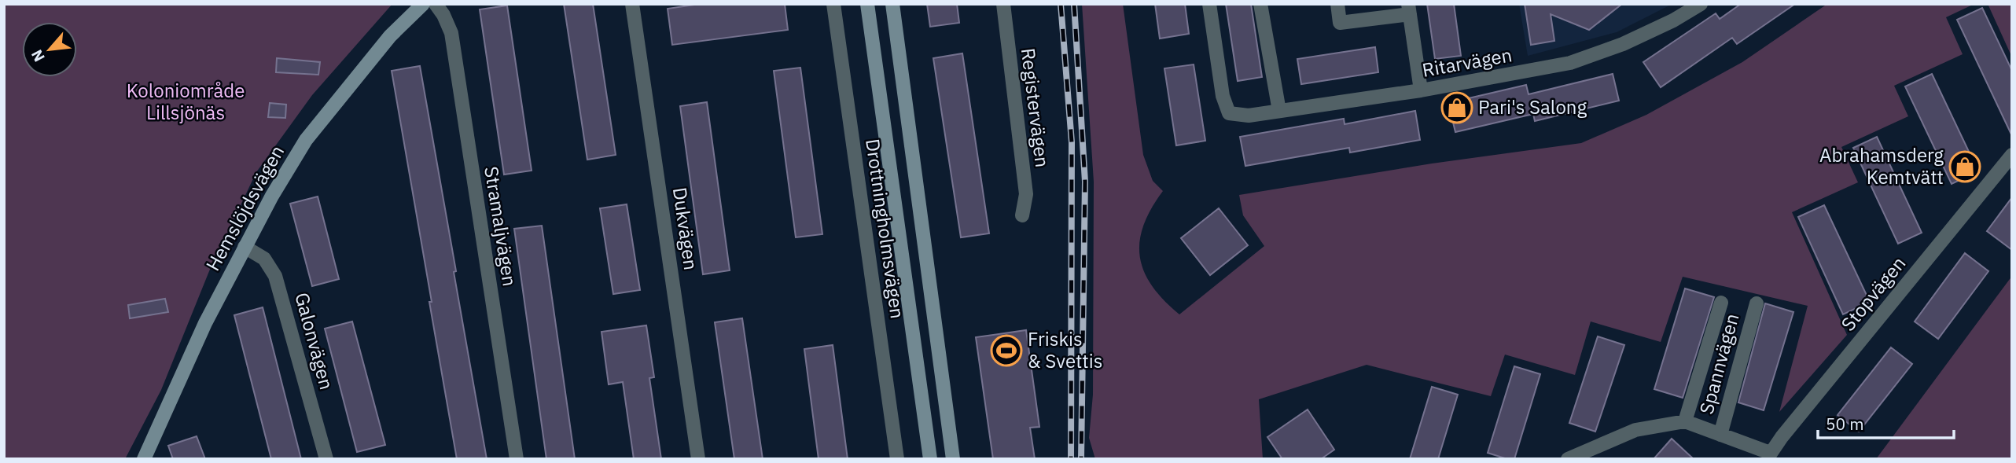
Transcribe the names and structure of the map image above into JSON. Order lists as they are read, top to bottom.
{
  "streets": {
    "main road": ["Hemslöjdsvägen", "Drottningholmsvägen"],
    "street": [
      "Ritarvägen",
      "Registervägen",
      "Stramaljvägen",
      "Dukvägen",
      "Stopvägen",
      "Galonvägen",
      "Spannvägen"
    ]
  },
  "crossings": [
    ["Hemslöjdsvägen", "Galonvägen"],
    ["Stopvägen", "Spannvägen"]
  ],
  "parks": ["Koloniområde Lillsjönäs"],
  "places": {
    "shop": ["Pari's Salong", "Abrahamsderg Kemtvätt"],
    "sports": ["Friskis & Svettis"]
  },
  "scale_bar": "50 m",
  "north": "bottom left"
}
